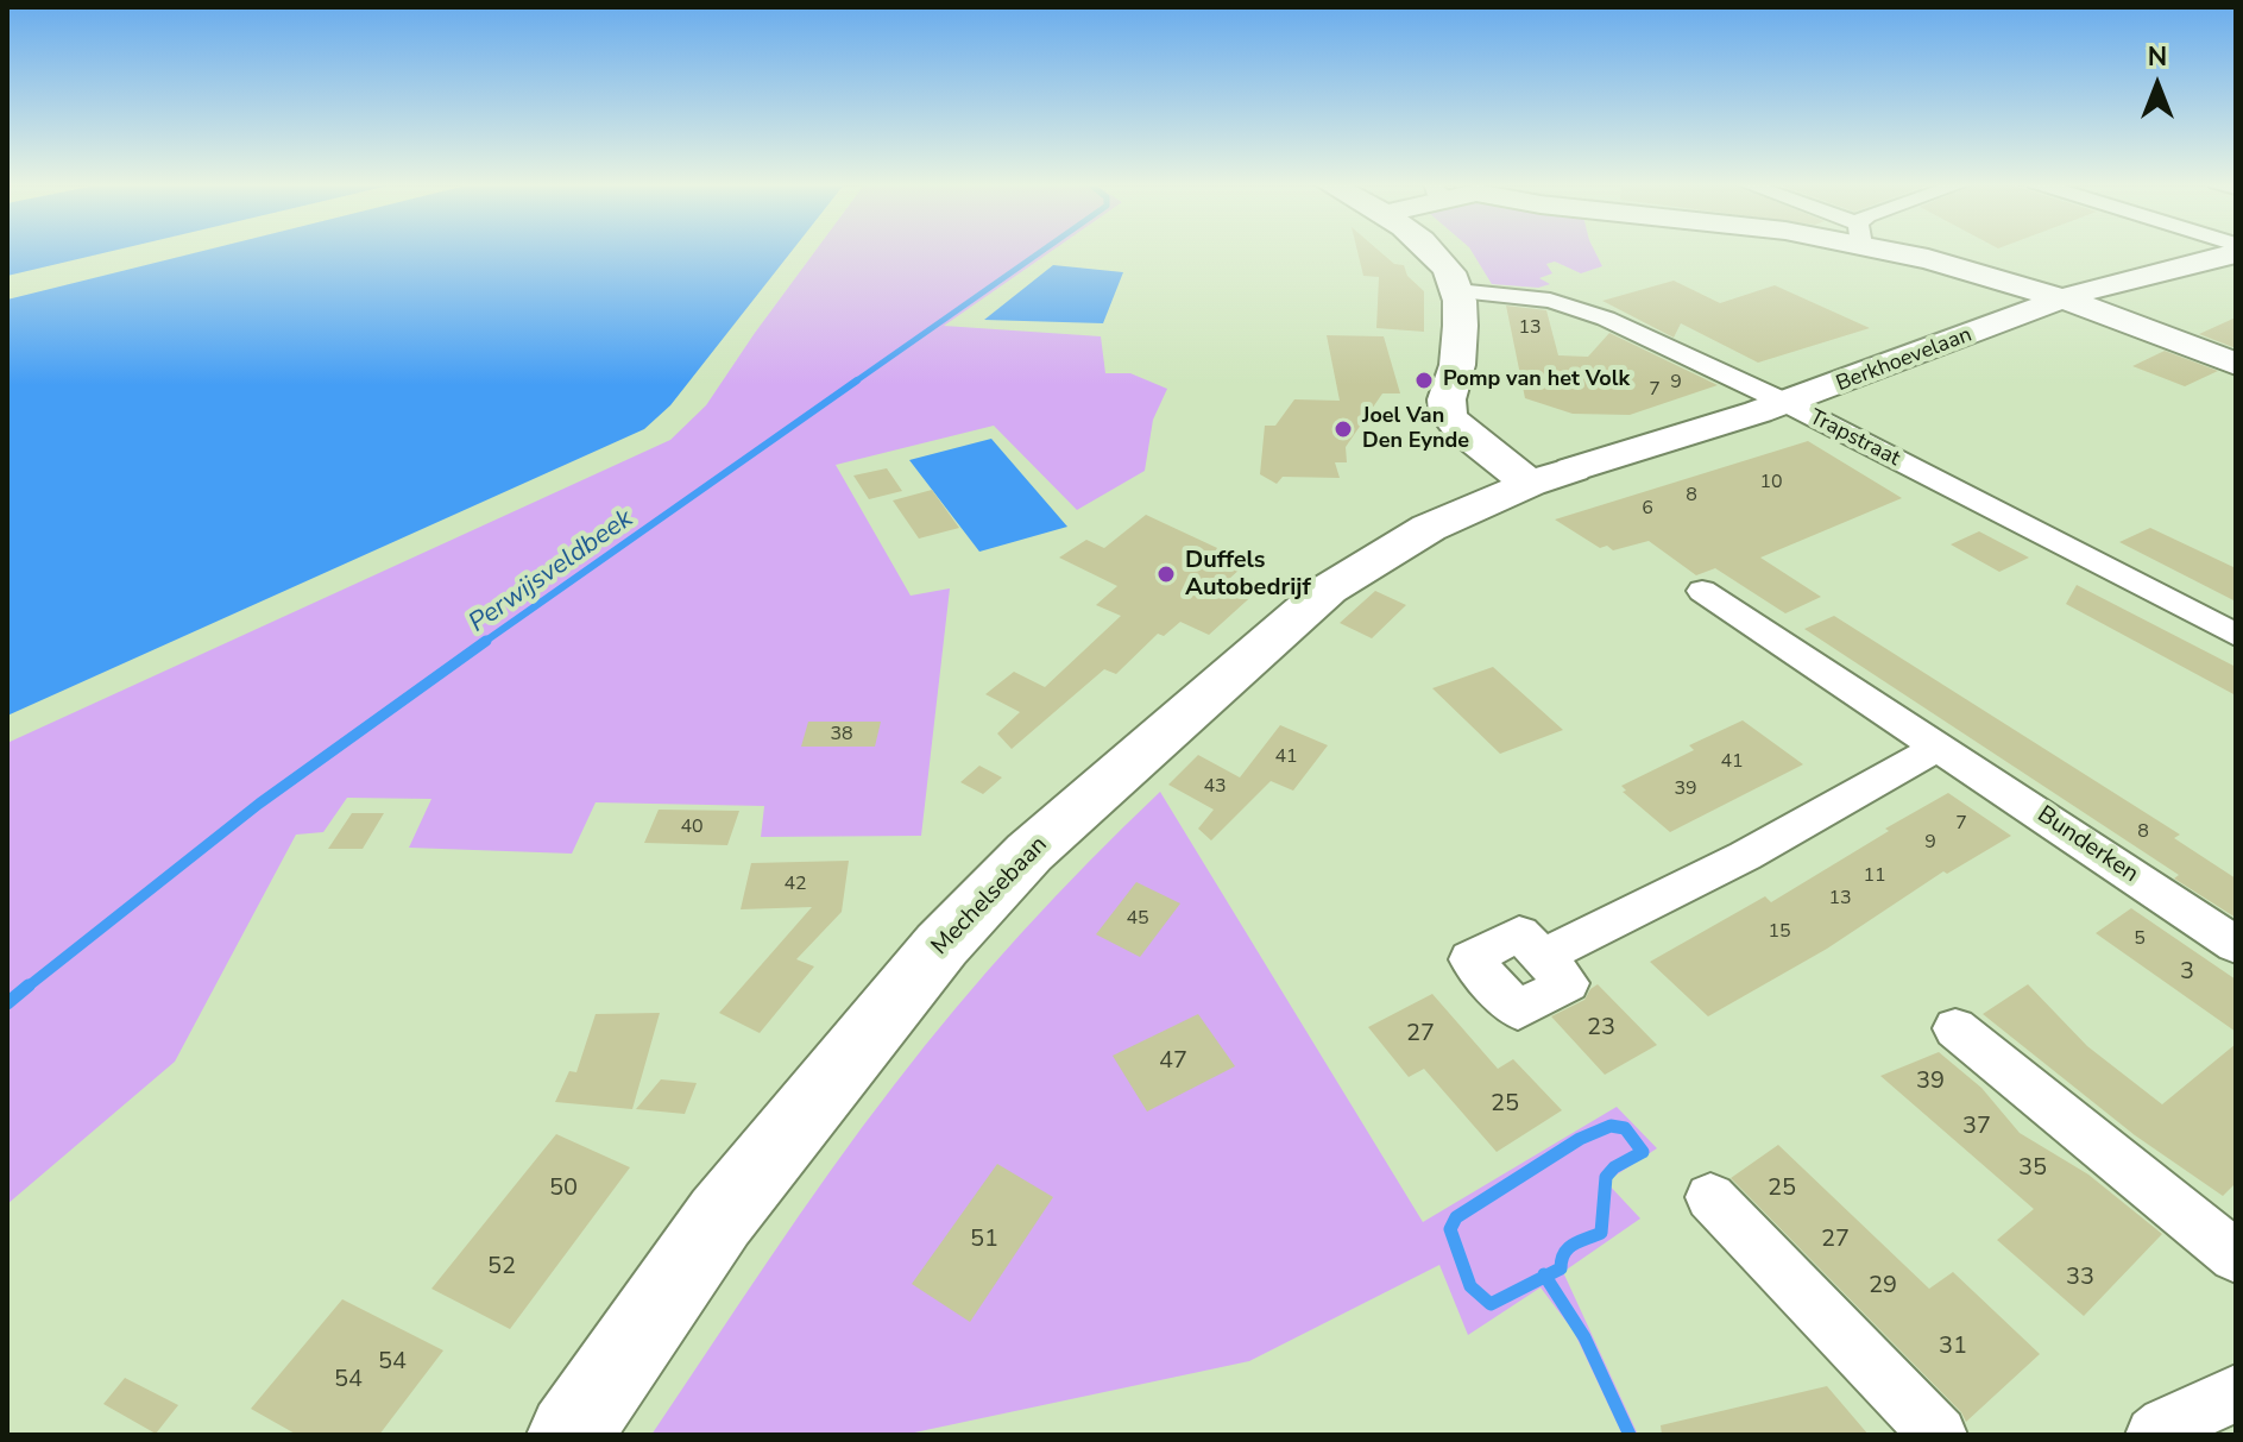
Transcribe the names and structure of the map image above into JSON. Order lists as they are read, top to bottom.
{
  "streets": {
    "main road": ["Berkhoevelaan", "Mechelsebaan"],
    "street": ["Trapstraat", "Bunderken"]
  },
  "crossings": [
    ["Berkhoevelaan", "Trapstraat"],
    ["Berkhoevelaan", "Mechelsebaan"]
  ],
  "water": ["Perwijsveldbeek"],
  "places": ["Pomp van het Volk", "Joel Van Den Eynde", "Duffels Autobedrijf"],
  "house_numbers": [
    "13",
    "9",
    "7",
    "10",
    "8",
    "6",
    "38",
    "41",
    "41",
    "43",
    "39",
    "7",
    "40",
    "8",
    "9",
    "11",
    "42",
    "13",
    "45",
    "15",
    "5",
    "3",
    "23",
    "27",
    "47",
    "39",
    "25",
    "37",
    "35",
    "50",
    "25",
    "51",
    "27",
    "52",
    "33",
    "29",
    "31",
    "54",
    "54"
  ],
  "north": "top"
}
